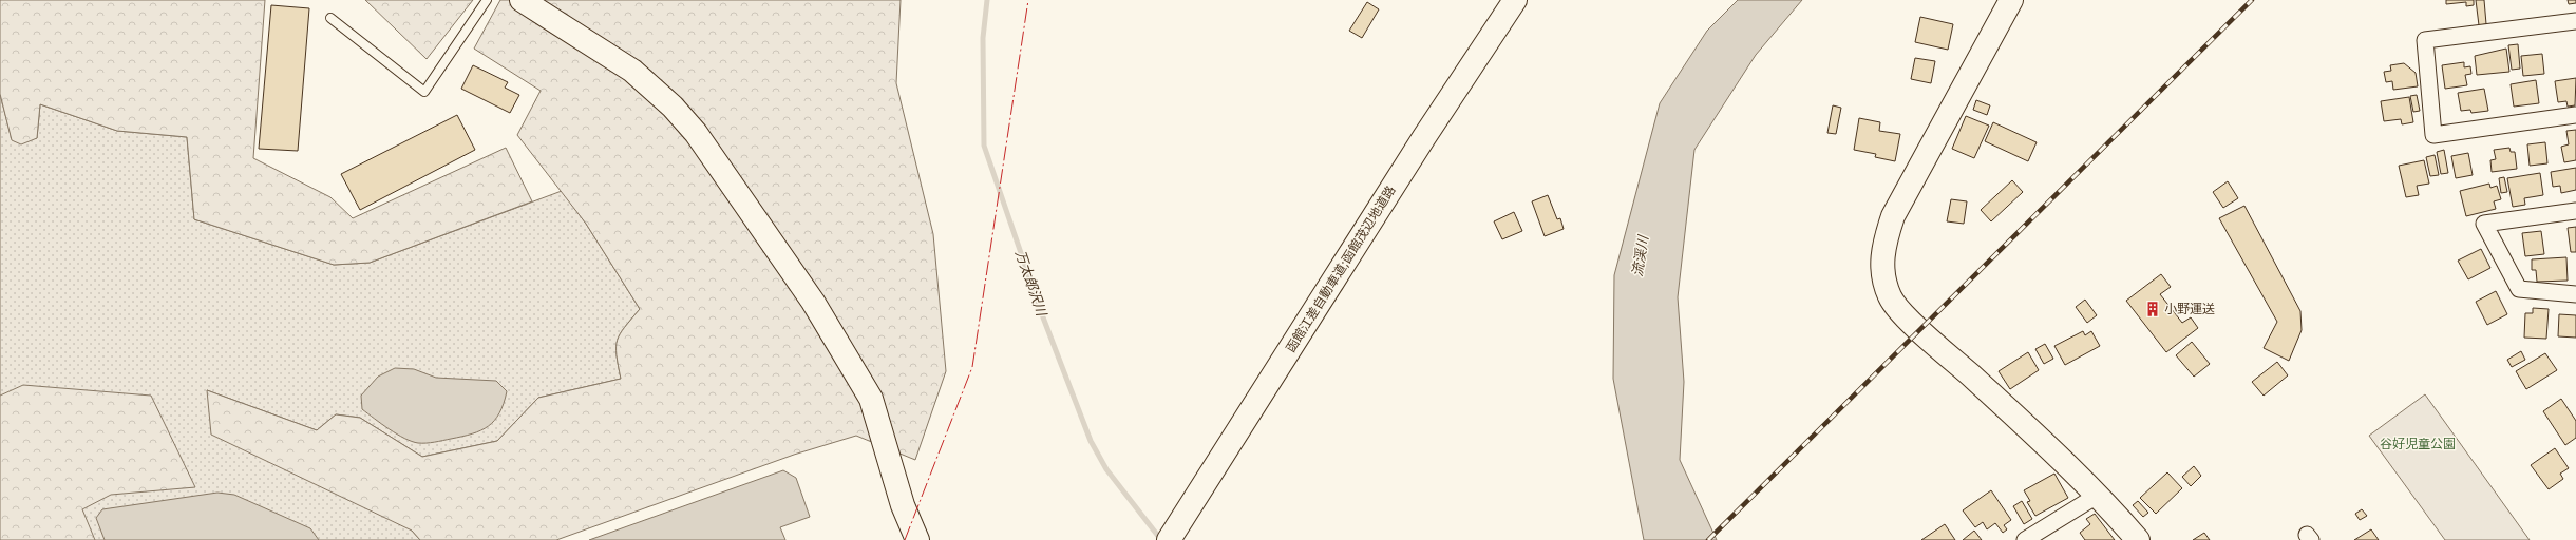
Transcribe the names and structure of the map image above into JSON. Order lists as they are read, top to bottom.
{
  "streets": {
    "main road": ["函館江差自動車道;函館茂辺地道路"]
  },
  "water": ["流渓川", "万太郎沢川"],
  "parks": ["谷好児童公園"],
  "places": {
    "building": ["小野運送"]
  }
}
